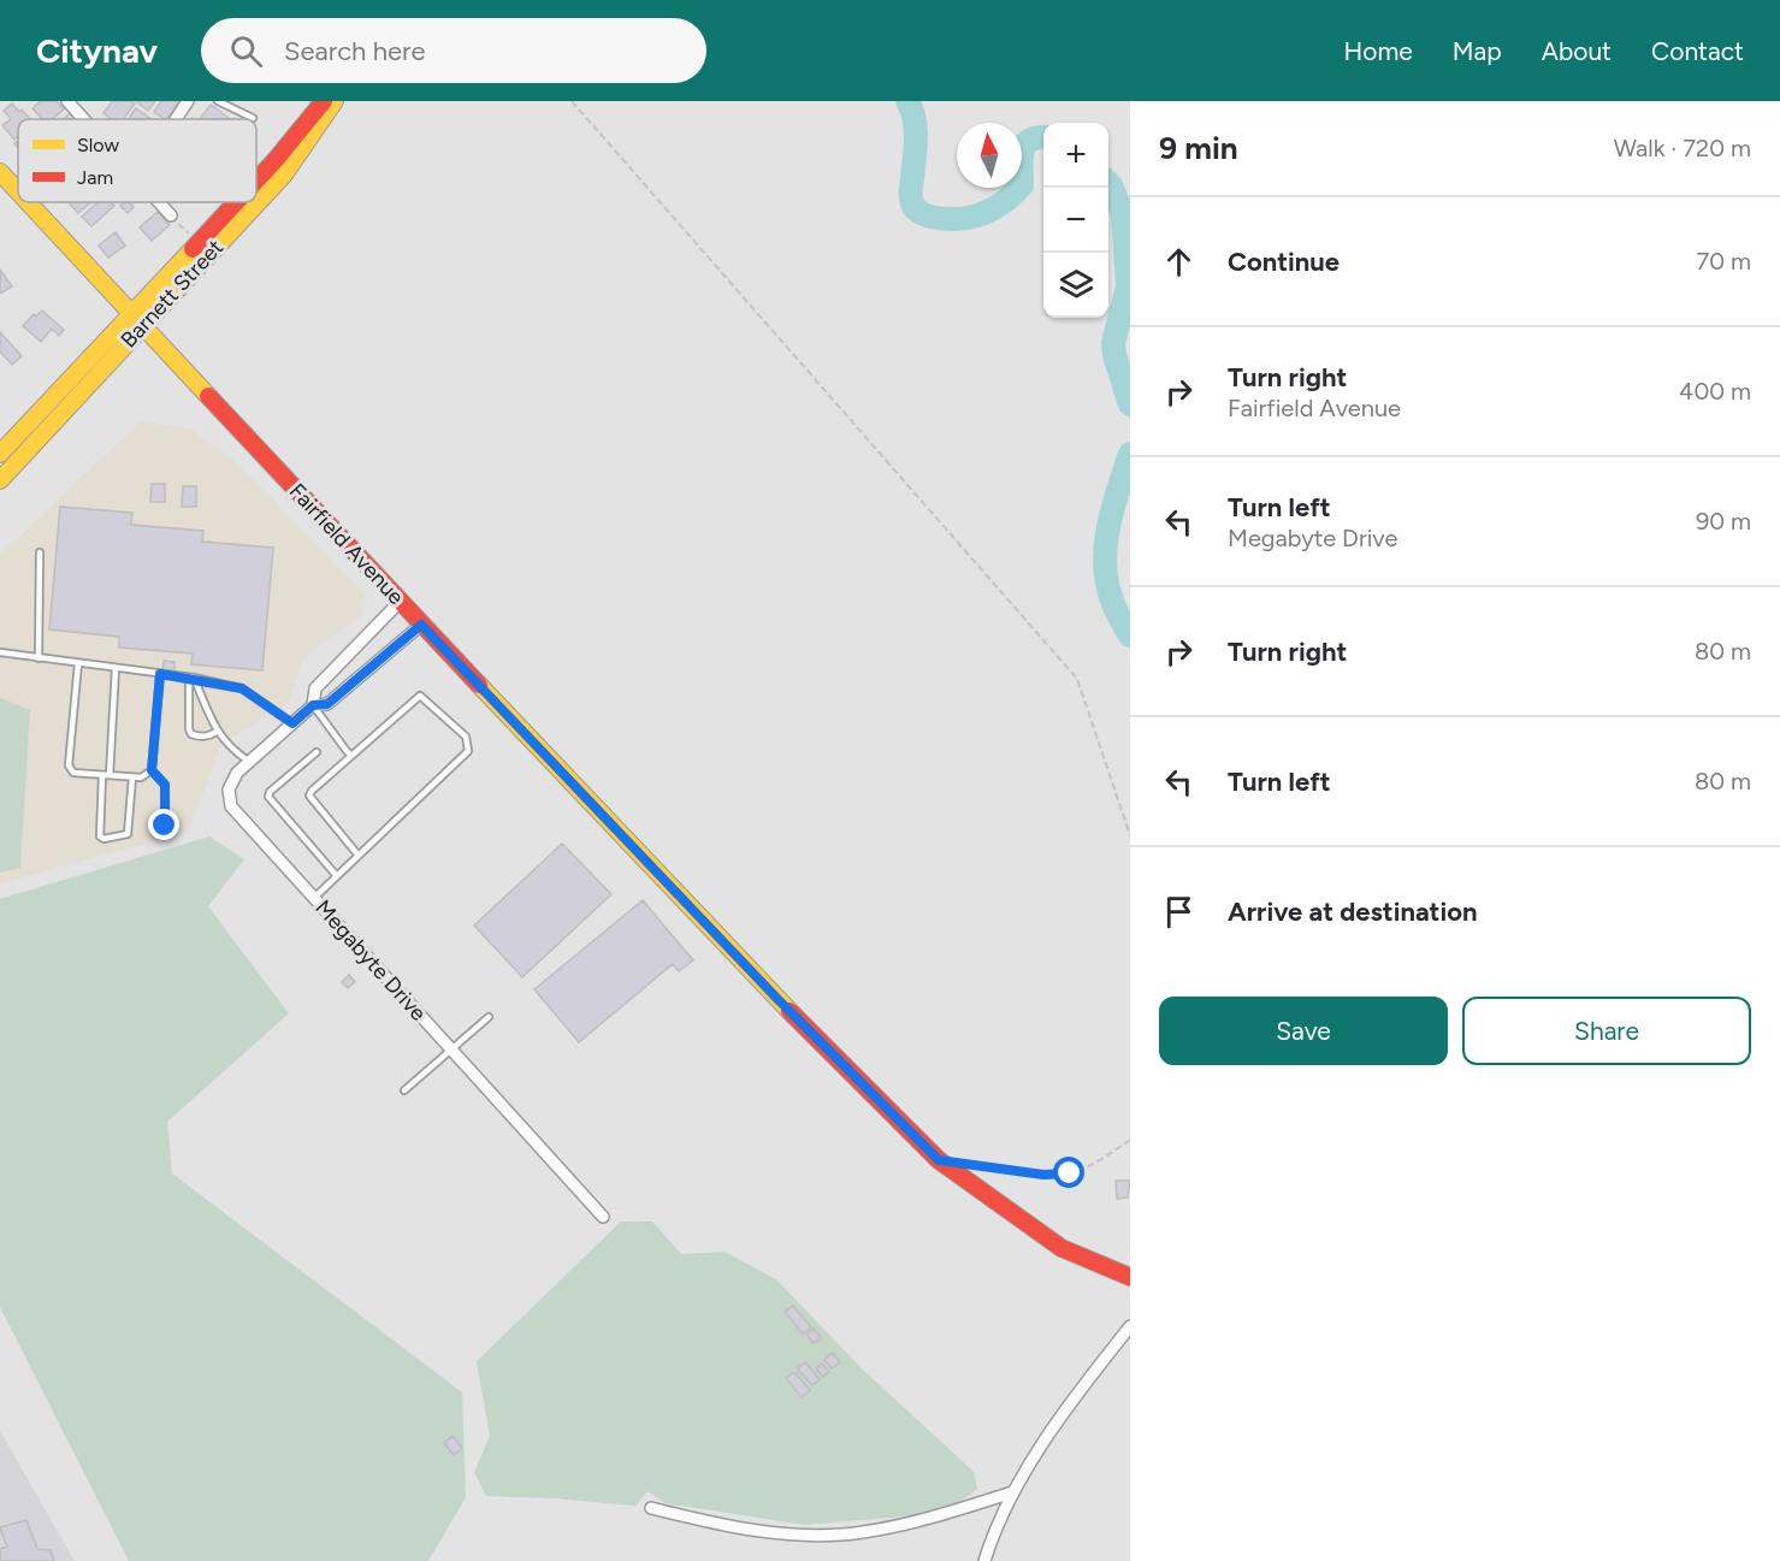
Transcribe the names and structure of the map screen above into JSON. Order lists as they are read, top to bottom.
{
  "streets": {
    "street": ["Barnett Street", "Fairfield Avenue", "Megabyte Drive"]
  },
  "crossings": [
    ["Barnett Street", "Fairfield Avenue"],
    ["Fairfield Avenue", "Megabyte Drive"]
  ],
  "legend": ["Slow", "Jam"],
  "north": "top",
  "page": {
    "header": "Citynav",
    "search": "Search here",
    "nav": [
      "Home",
      "Map",
      "About",
      "Contact"
    ],
    "heading": ["9 min", "Walk · 720 m"],
    "map_buttons": ["+", "−"],
    "list": [
      ["Continue", "70 m"],
      ["Turn right", "Fairfield Avenue", "400 m"],
      ["Turn left", "Megabyte Drive", "90 m"],
      ["Turn right", "80 m"],
      ["Turn left", "80 m"],
      "Arrive at destination"
    ],
    "buttons": ["Save", "Share"]
  }
}
